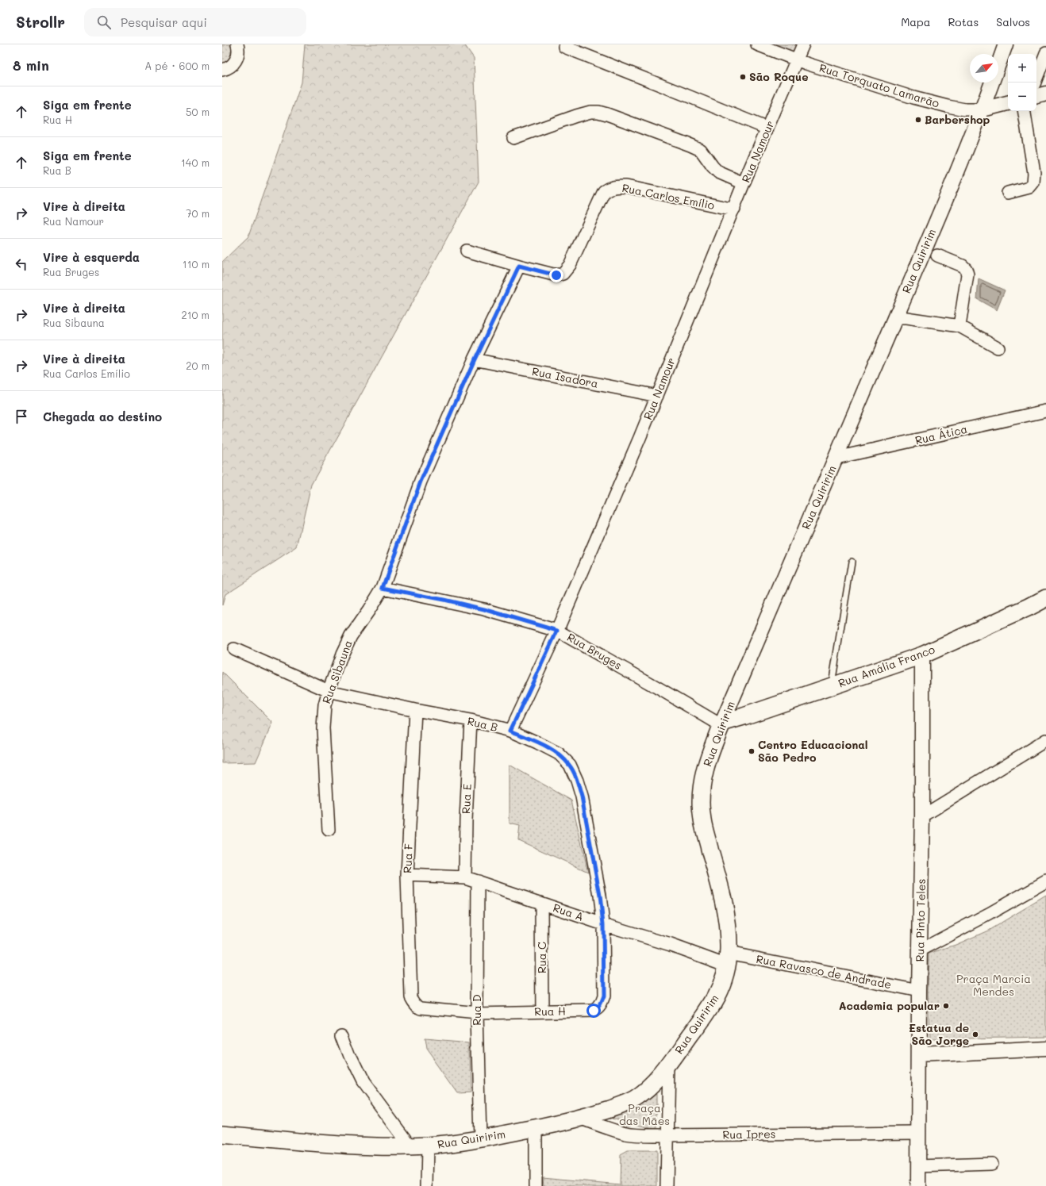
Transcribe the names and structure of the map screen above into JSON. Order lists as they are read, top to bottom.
{
  "streets": {
    "main road": ["Rua Quiririm", "Rua Amália Franco"],
    "street": [
      "Rua Torquato Lamarão",
      "Rua Namour",
      "Rua Carlos Emílio",
      "Rua Isadora",
      "Rua Ática",
      "Rua Bruges",
      "Rua Sibauna",
      "Rua B",
      "Rua E",
      "Rua F",
      "Rua A",
      "Rua Pinto Teles",
      "Rua C",
      "Rua Ravasco de Andrade",
      "Rua D",
      "Rua H",
      "Rua Ipres"
    ]
  },
  "crossings": [
    ["Rua Torquato Lamarão", "Rua Namour"],
    ["Rua Torquato Lamarão", "Rua Quiririm"],
    ["Rua Namour", "Rua Carlos Emílio"],
    ["Rua Namour", "Rua Isadora"],
    ["Rua Namour", "Rua Bruges"],
    ["Rua Namour", "Rua B"],
    ["Rua Carlos Emílio", "Rua Sibauna"],
    ["Rua Quiririm", "Rua Ática"],
    ["Rua Quiririm", "Rua Bruges"],
    ["Rua Quiririm", "Rua Amália Franco"],
    ["Rua Quiririm", "Rua A"],
    ["Rua Quiririm", "Rua Ravasco de Andrade"],
    ["Rua Quiririm", "Rua D"],
    ["Rua Quiririm", "Rua Ipres"],
    ["Rua Isadora", "Rua Sibauna"],
    ["Rua Bruges", "Rua Amália Franco"],
    ["Rua Bruges", "Rua Sibauna"],
    ["Rua Amália Franco", "Rua Pinto Teles"],
    ["Rua Sibauna", "Rua B"],
    ["Rua B", "Rua E"],
    ["Rua B", "Rua F"],
    ["Rua B", "Rua A"],
    ["Rua B", "Rua H"],
    ["Rua E", "Rua A"],
    ["Rua F", "Rua A"],
    ["Rua F", "Rua H"],
    ["Rua A", "Rua C"],
    ["Rua A", "Rua Ravasco de Andrade"],
    ["Rua A", "Rua D"],
    ["Rua A", "Rua H"],
    ["Rua Pinto Teles", "Rua Ravasco de Andrade"],
    ["Rua Pinto Teles", "Rua Ipres"],
    ["Rua C", "Rua H"],
    ["Rua D", "Rua H"]
  ],
  "parks": ["Praça Marcia Mendes", "Praça das Mães"],
  "places": [
    "São Roque",
    "Barbershop",
    "Centro Educacional São Pedro",
    "Academia popular",
    "Estatua de São Jorge"
  ],
  "north": "top right",
  "page": {
    "header": "Strollr",
    "search": "Pesquisar aqui",
    "nav": ["Mapa", "Rotas", "Salvos"],
    "heading": ["8 min", "A pé · 600 m"],
    "map_buttons": ["+", "−"],
    "list": [
      ["Siga em frente", "Rua H", "50 m"],
      ["Siga em frente", "Rua B", "140 m"],
      ["Vire à direita", "Rua Namour", "70 m"],
      ["Vire à esquerda", "Rua Bruges", "110 m"],
      ["Vire à direita", "Rua Sibauna", "210 m"],
      ["Vire à direita", "Rua Carlos Emílio", "20 m"],
      "Chegada ao destino"
    ]
  }
}
